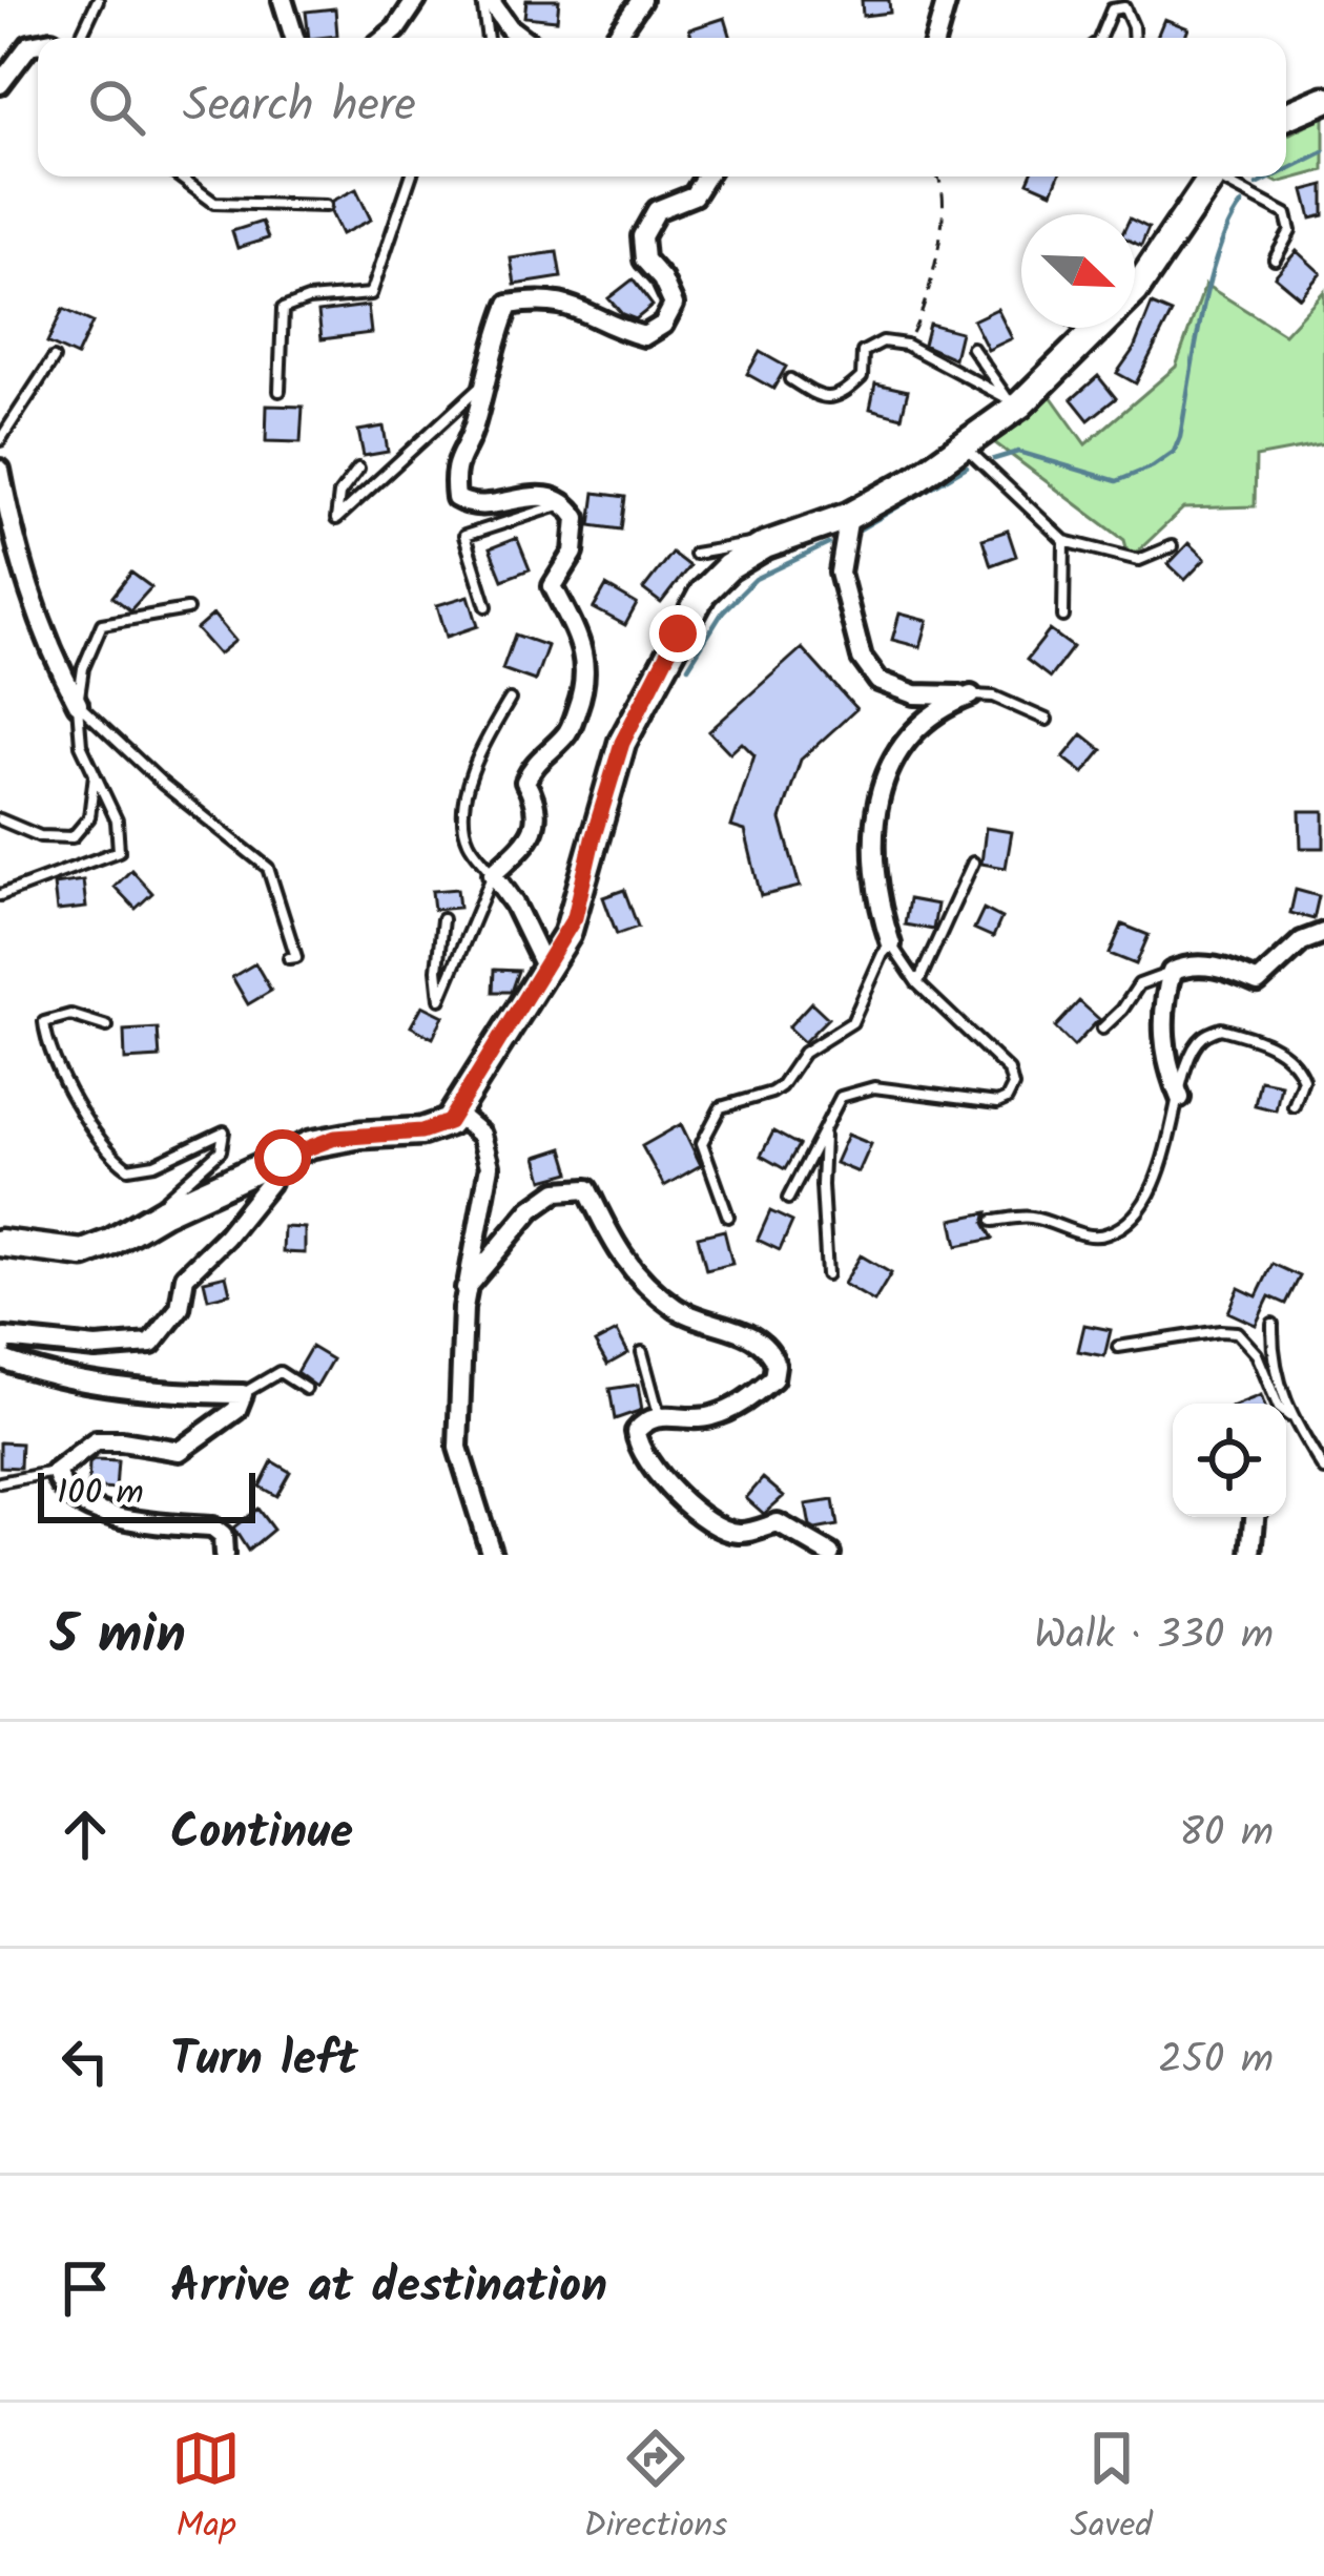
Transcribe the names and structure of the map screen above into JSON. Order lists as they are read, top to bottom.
{
  "scale_bar": "100 m",
  "north": "bottom right",
  "page": {
    "search": "Search here",
    "scale": "100 m",
    "heading": ["5 min", "Walk · 330 m"],
    "list": [
      ["Continue", "80 m"],
      ["Turn left", "250 m"],
      "Arrive at destination"
    ],
    "nav": ["Map", "Directions", "Saved"]
  }
}
